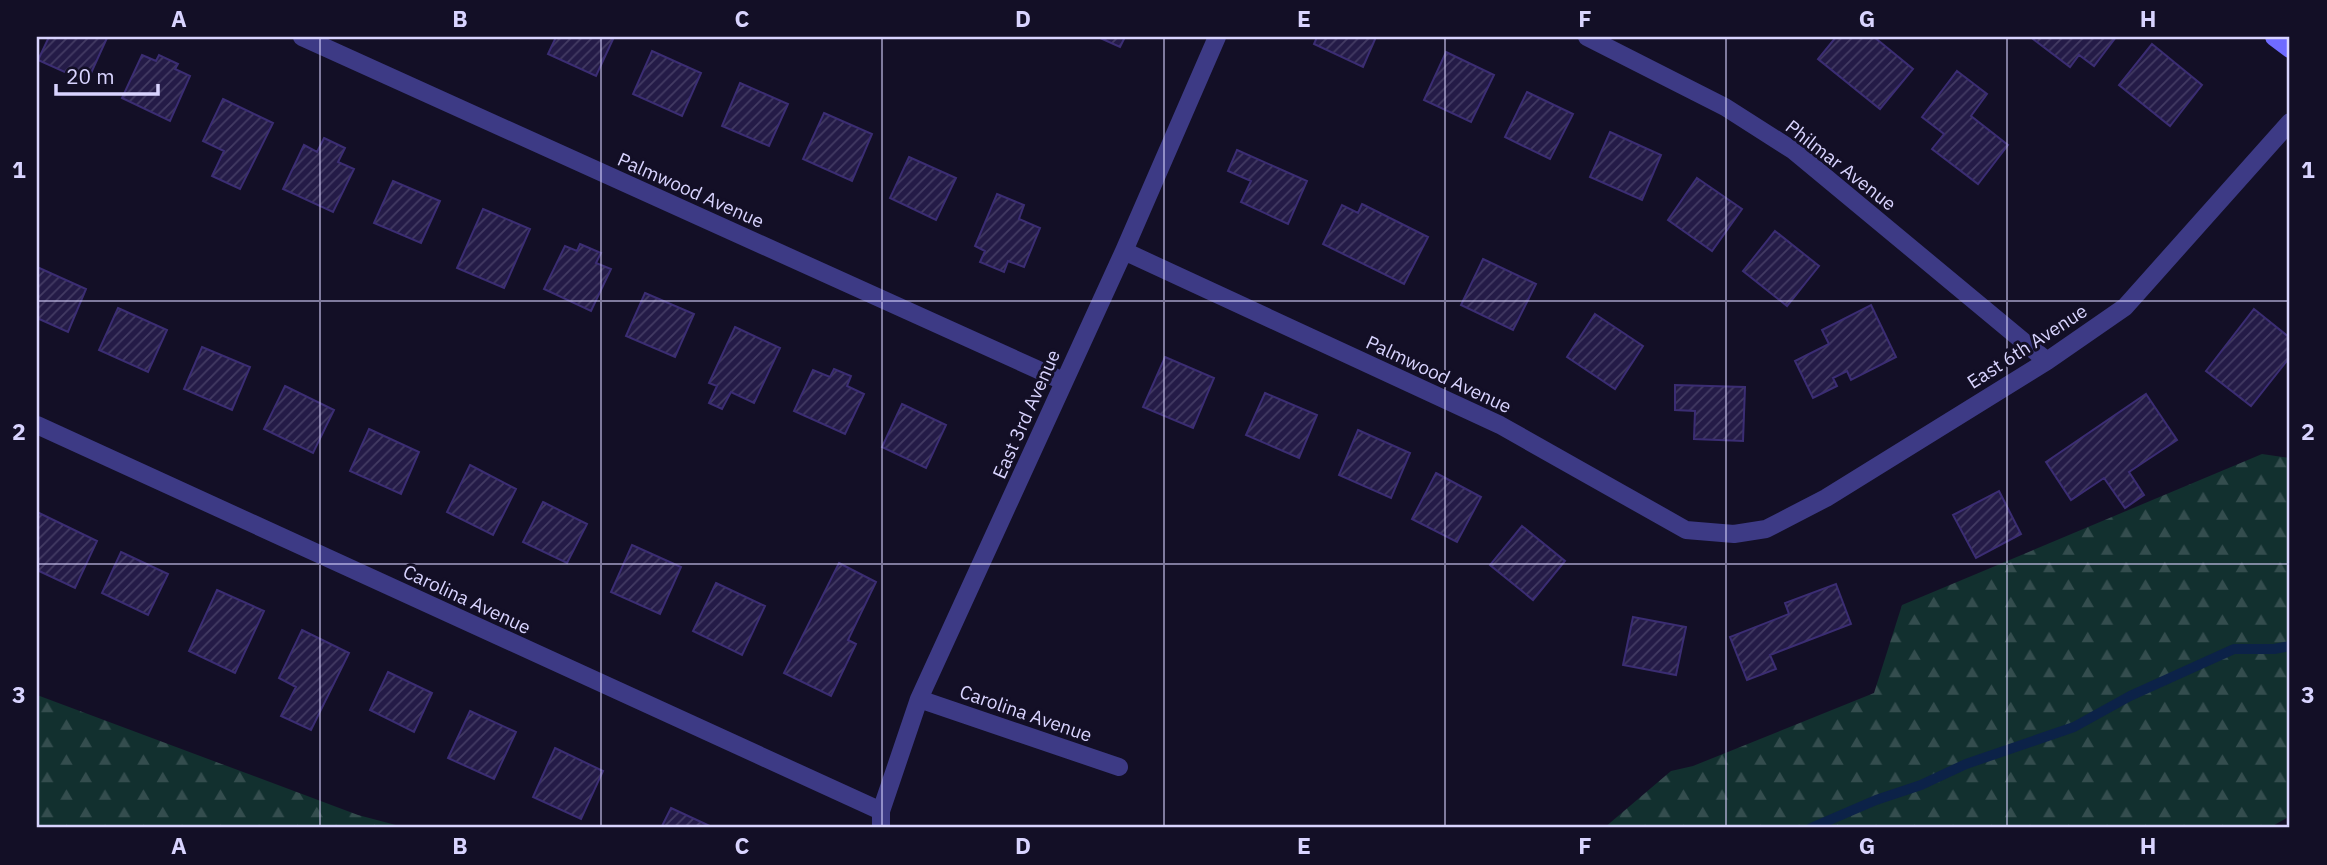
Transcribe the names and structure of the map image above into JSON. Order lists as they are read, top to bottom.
{
  "streets": {
    "street": [
      "Philmar Avenue",
      "Palmwood Avenue",
      "East 6th Avenue",
      "East 3rd Avenue",
      "Carolina Avenue"
    ]
  },
  "crossings": [
    ["Philmar Avenue", "East 6th Avenue"],
    ["Palmwood Avenue", "East 6th Avenue"],
    ["Palmwood Avenue", "East 3rd Avenue"],
    ["East 3rd Avenue", "Carolina Avenue"]
  ],
  "scale_bar": "20 m",
  "grid": {
    "columns": [
      "A",
      "B",
      "C",
      "D",
      "E",
      "F",
      "G",
      "H"
    ],
    "rows": ["1", "2", "3"]
  }
}
